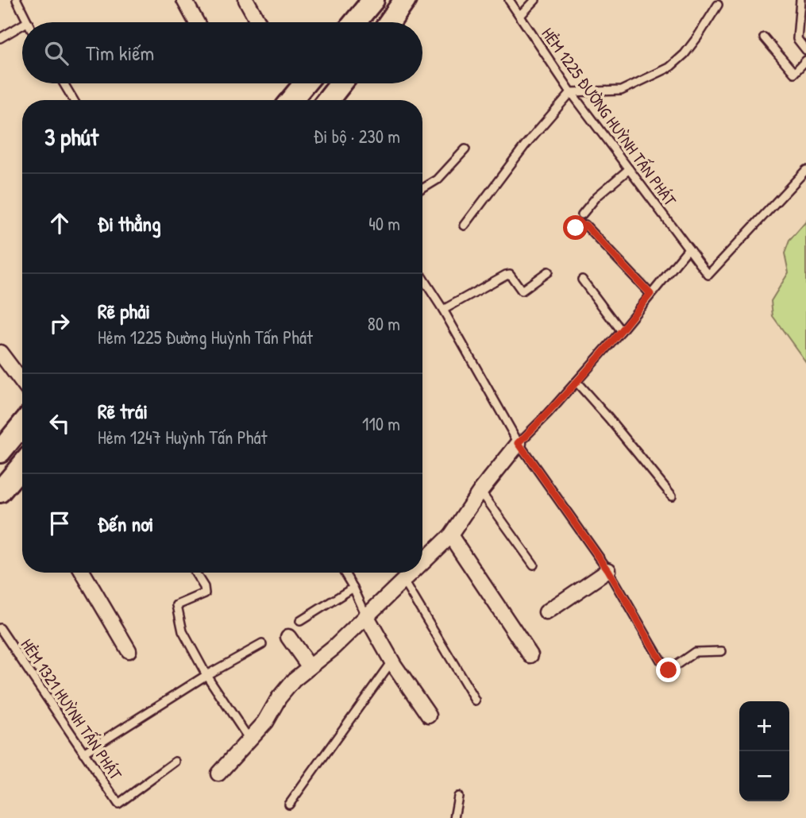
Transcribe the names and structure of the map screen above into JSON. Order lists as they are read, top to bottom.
{
  "streets": {
    "lane": ["HẺM 1225 ĐƯỜNG HUỲNH TẤN PHÁT", "HẺM 1321 HUỲNH TẤN PHÁT"]
  },
  "page": {
    "search": "Tìm kiếm",
    "heading": ["3 phút", "Đi bộ · 230 m"],
    "list": [
      ["Đi thẳng", "40 m"],
      ["Rẽ phải", "Hẻm 1225 Đường Huỳnh Tấn Phát", "80 m"],
      ["Rẽ trái", "Hẻm 1247 Huỳnh Tấn Phát", "110 m"],
      "Đến nơi"
    ],
    "map_buttons": ["+", "−"]
  }
}
